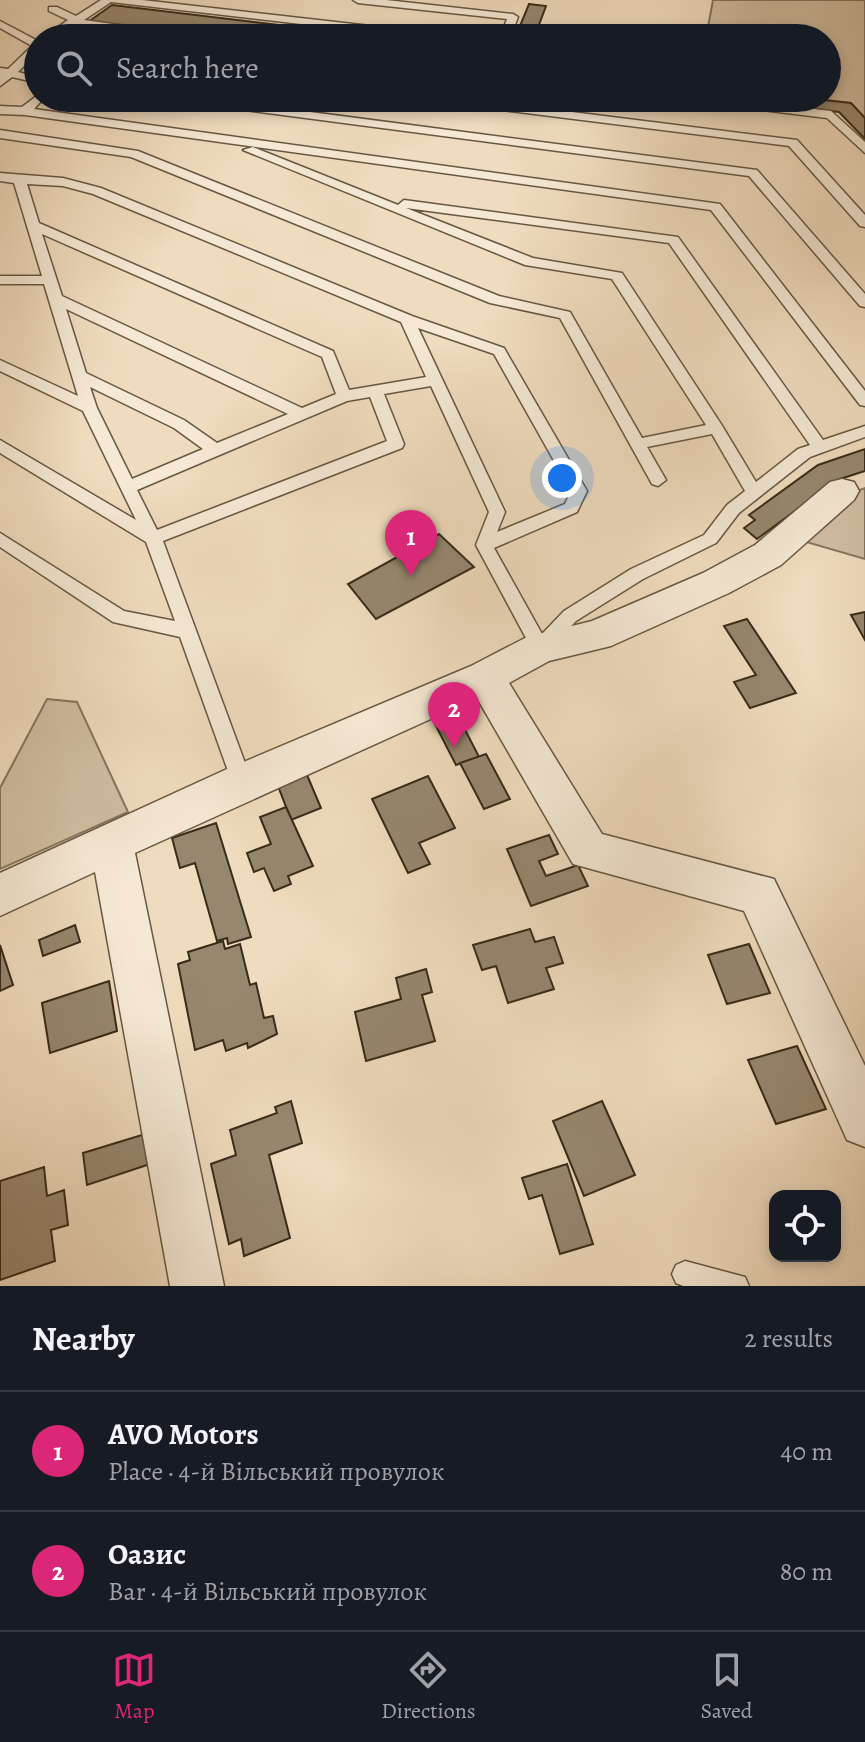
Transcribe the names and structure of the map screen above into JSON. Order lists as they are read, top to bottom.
{
  "page": {
    "search": "Search here",
    "pins": ["1", "2"],
    "heading": ["Nearby", "2 results"],
    "list": [
      {
        "mark": "1",
        "name": "AVO Motors",
        "note": "Place · 4-й Вільський провулок",
        "value": "40 m"
      },
      {
        "mark": "2",
        "name": "Оазис",
        "note": "Bar · 4-й Вільський провулок",
        "value": "80 m"
      }
    ],
    "nav": ["Map", "Directions", "Saved"]
  }
}
